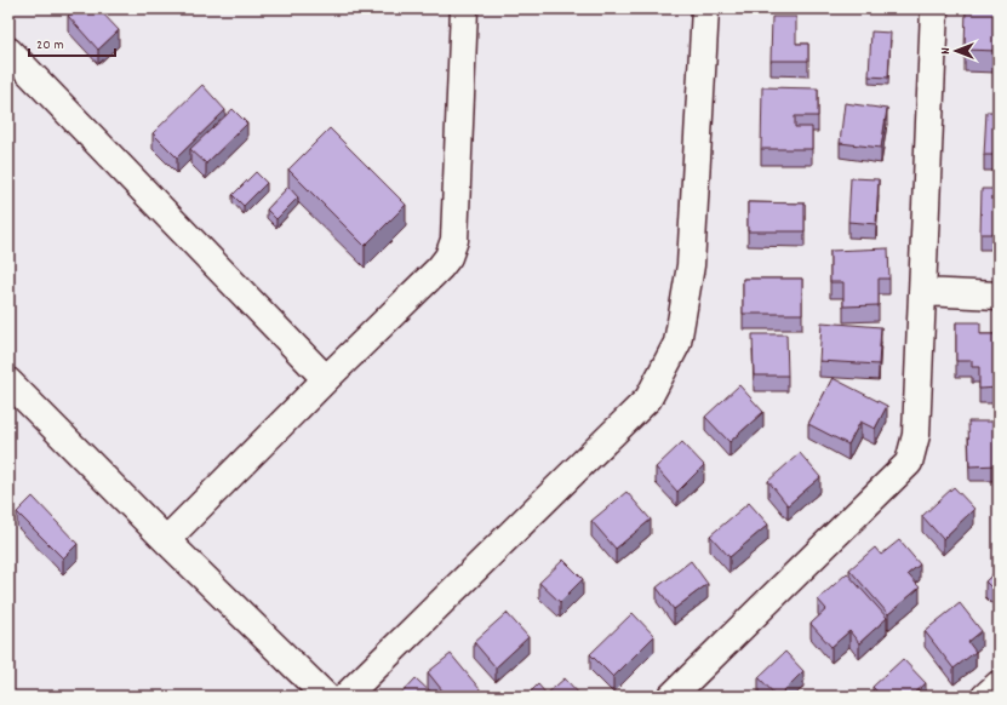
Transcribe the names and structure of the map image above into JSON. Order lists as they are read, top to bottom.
{
  "scale_bar": "20 m",
  "north": "left"
}
